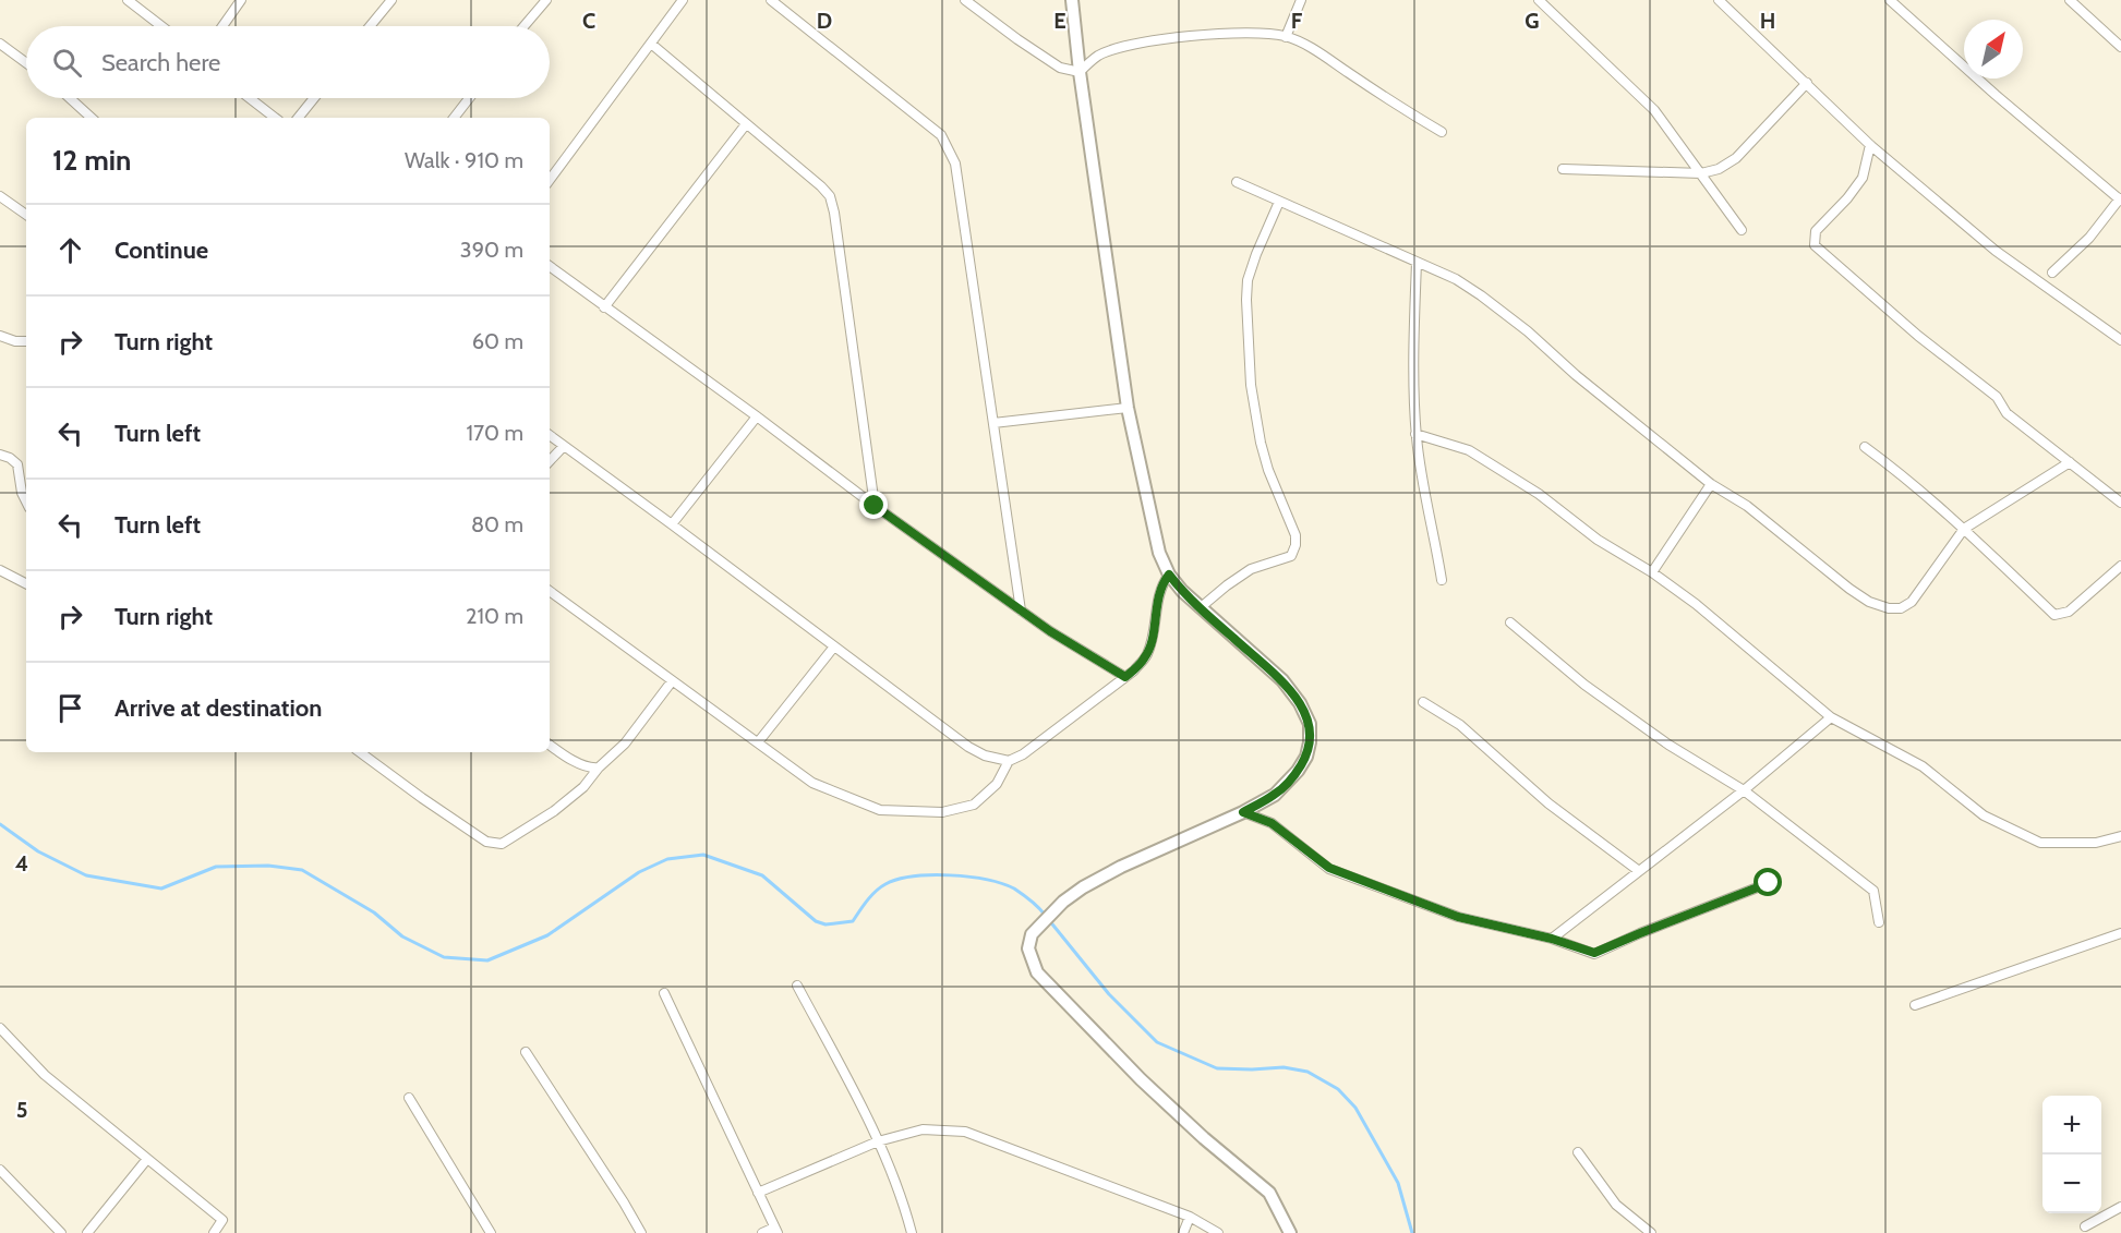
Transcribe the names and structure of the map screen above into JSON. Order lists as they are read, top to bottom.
{
  "north": "top right",
  "page": {
    "search": "Search here",
    "heading": ["12 min", "Walk · 910 m"],
    "list": [
      ["Continue", "390 m"],
      ["Turn right", "60 m"],
      ["Turn left", "170 m"],
      ["Turn left", "80 m"],
      ["Turn right", "210 m"],
      "Arrive at destination"
    ],
    "map_buttons": ["+", "−"]
  },
  "grid": {
    "columns": [
      "C",
      "D",
      "E",
      "F",
      "G",
      "H"
    ],
    "rows": ["4", "5"]
  }
}
